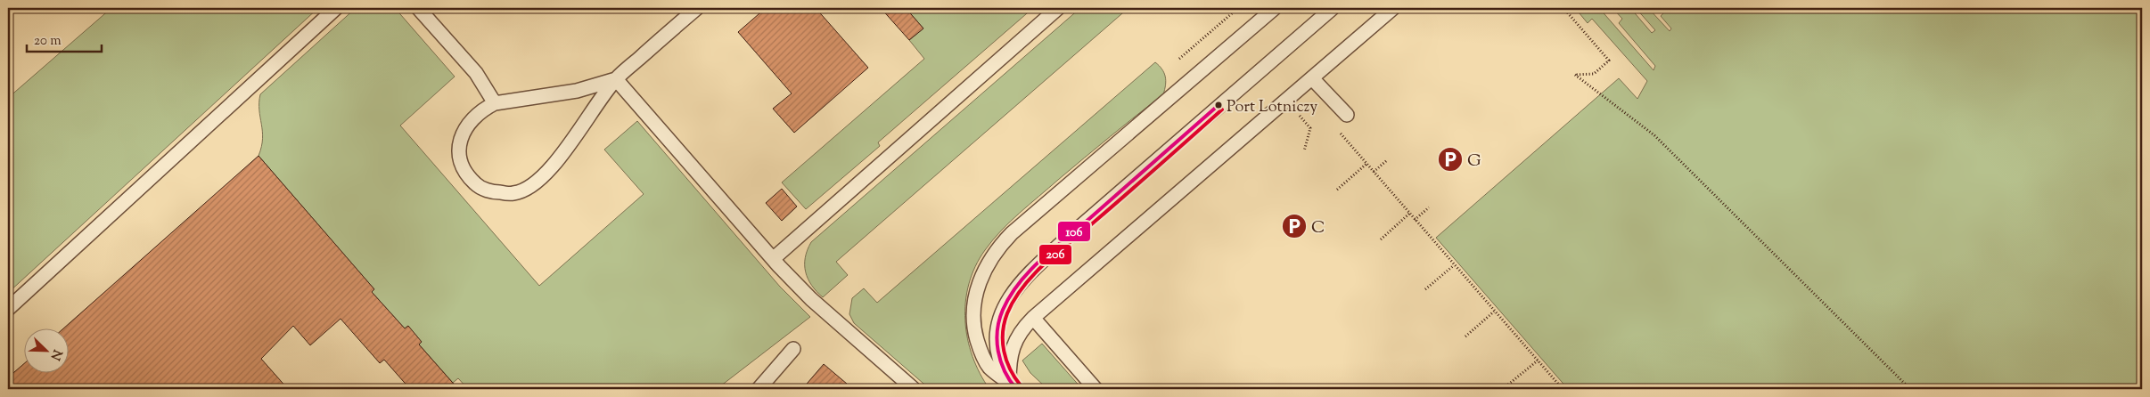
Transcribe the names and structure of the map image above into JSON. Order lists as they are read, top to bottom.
{
  "places": {
    "other": ["Port Lotniczy"],
    "parking": ["G", "C"]
  },
  "lines": ["transit line 106", "transit line 206"],
  "scale_bar": "20 m",
  "north": "bottom right"
}
